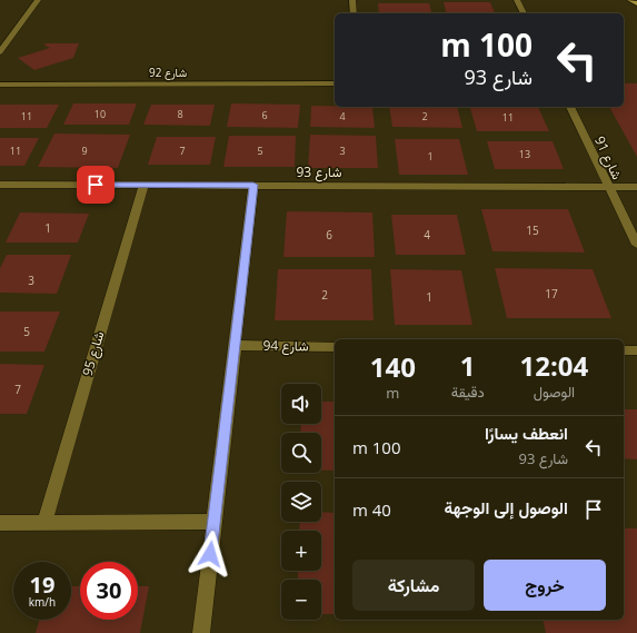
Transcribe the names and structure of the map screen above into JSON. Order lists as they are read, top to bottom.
{
  "streets": {
    "street": [
      "شارع 92",
      "شارع 91",
      "شارع 93",
      "شارع 94",
      "شارع 95"
    ]
  },
  "crossings": [
    ["شارع 91", "شارع 93"],
    ["شارع 93", "شارع 95"]
  ],
  "house_numbers": [
    "10",
    "8",
    "6",
    "11",
    "4",
    "2",
    "11",
    "11",
    "9",
    "7",
    "5",
    "3",
    "13",
    "1",
    "1",
    "15",
    "6",
    "4",
    "3",
    "17",
    "2",
    "1",
    "5",
    "7"
  ],
  "page": {
    "turn": ["100 m", "شارع 93"],
    "eta": [
      "12:04",
      "الوصول",
      "1",
      "دقيقة",
      "140",
      "m"
    ],
    "map_buttons": ["+", "−"],
    "list": [
      {
        "name": "انعطف يسارًا",
        "note": "شارع 93",
        "value": "100 m"
      },
      {
        "name": "الوصول إلى الوجهة",
        "value": "40 m"
      }
    ],
    "buttons": ["خروج", "مشاركة"],
    "speed": "19 km/h",
    "limit": "30"
  }
}
